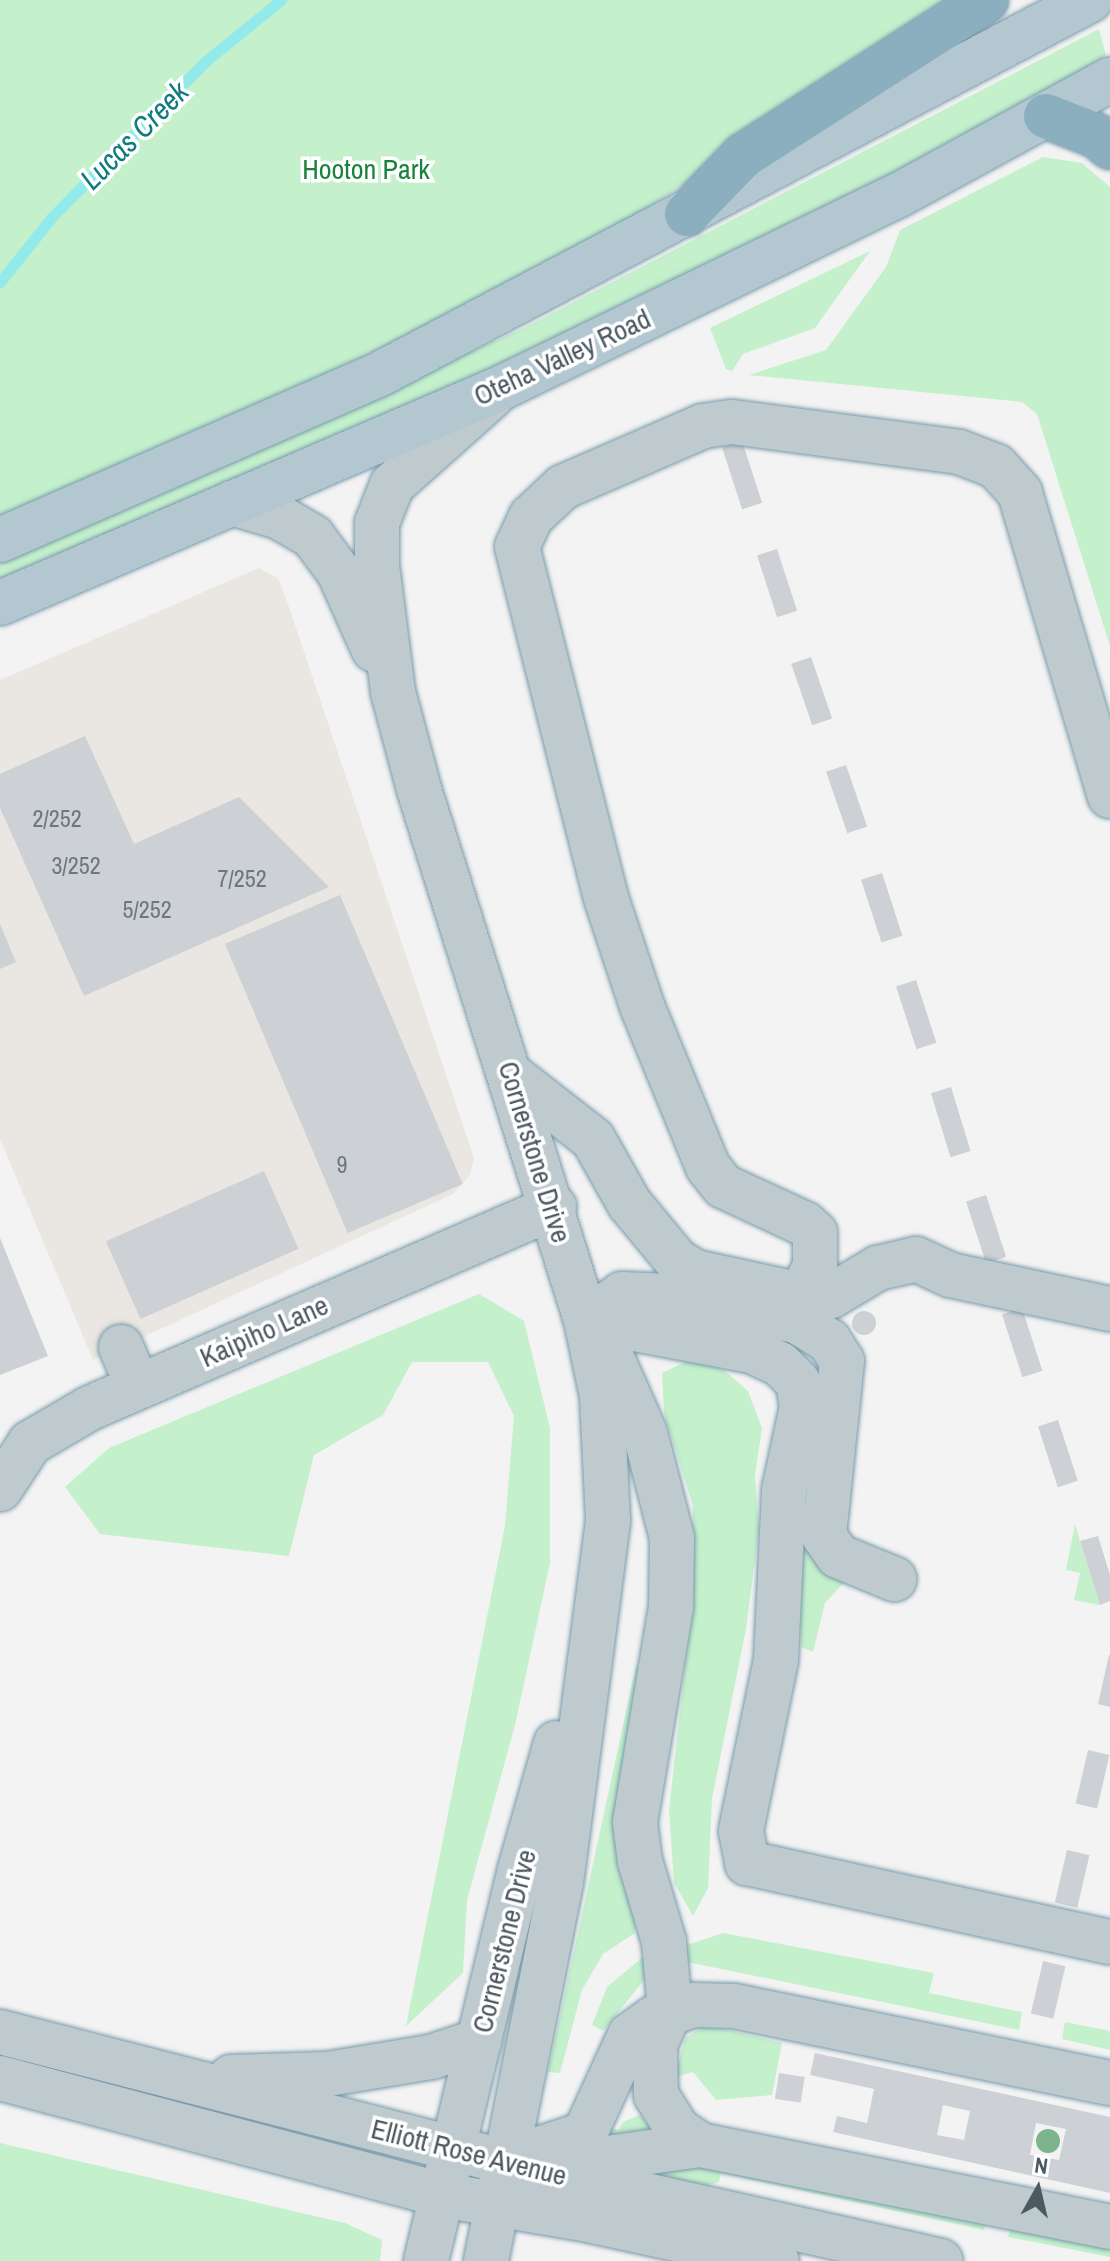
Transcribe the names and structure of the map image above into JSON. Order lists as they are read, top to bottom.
{
  "streets": {
    "main road": ["Oteha Valley Road"],
    "street": ["Cornerstone Drive", "Kaipiho Lane", "Elliott Rose Avenue"]
  },
  "crossings": [
    ["Oteha Valley Road", "Cornerstone Drive"],
    ["Cornerstone Drive", "Kaipiho Lane"],
    ["Cornerstone Drive", "Elliott Rose Avenue"]
  ],
  "water": ["Lucas Creek"],
  "parks": ["Hooton Park"],
  "house_numbers": [
    "2/252",
    "3/252",
    "7/252",
    "5/252",
    "9"
  ],
  "north": "top"
}
